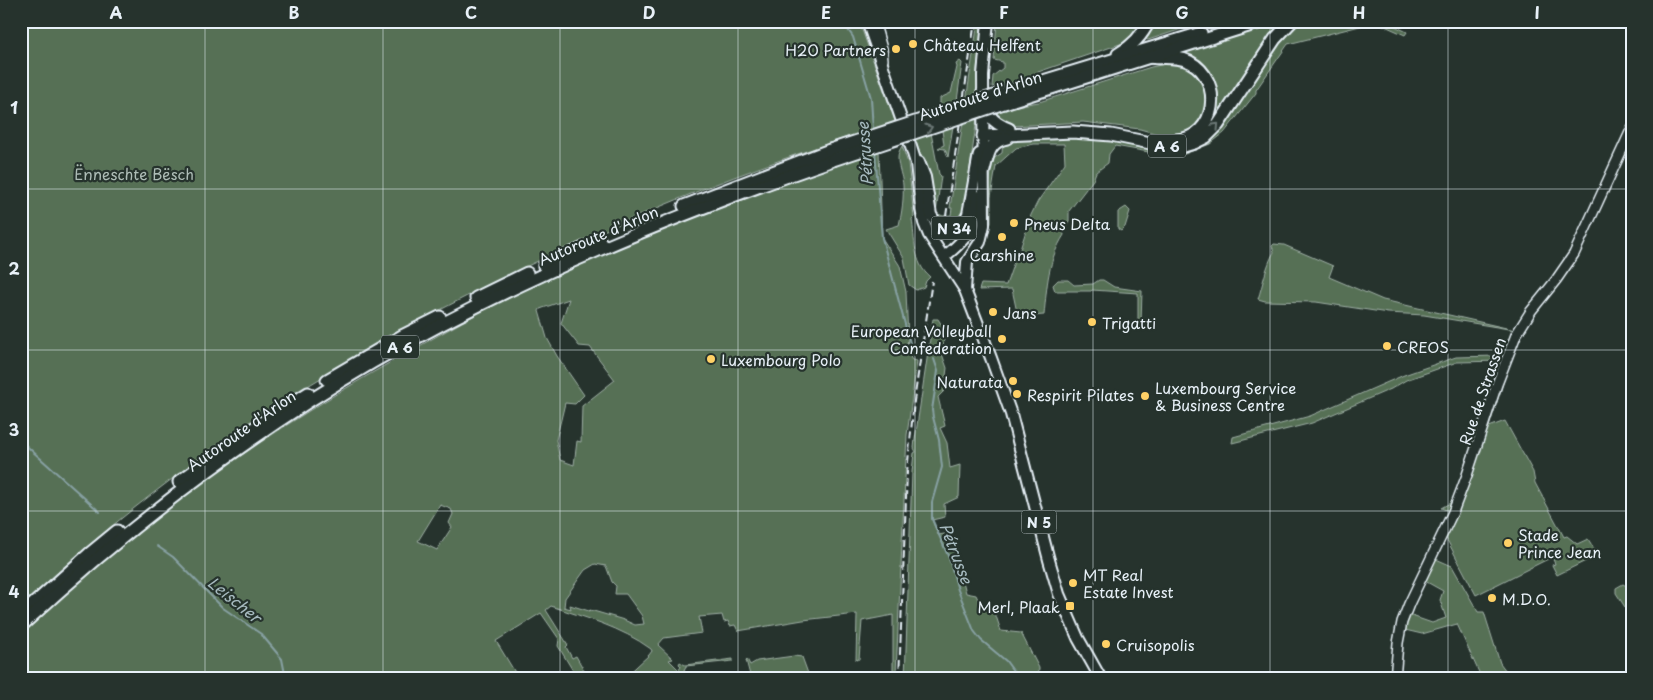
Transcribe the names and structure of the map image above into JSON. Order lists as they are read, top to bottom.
{
  "streets": {
    "highway": ["Autoroute d'Arlon", "A 6"],
    "main road": ["N 34", "Rue de Strassen", "N 5"]
  },
  "crossings": [
    ["Autoroute d'Arlon", "A 6"],
    ["A 6", "N 34"],
    ["N 34", "N 5"]
  ],
  "water": ["Pétrusse", "Leischer"],
  "parks": ["Ënneschte Bësch"],
  "places": {
    "other": [
      "Château Helfent",
      "H2O Partners",
      "Pneus Delta",
      "Carshine",
      "Jans",
      "Trigatti",
      "European Volleyball Confederation",
      "CREOS",
      "Luxembourg Polo",
      "Naturata",
      "Respirit Pilates",
      "Luxembourg Service & Business Centre",
      "Stade Prince Jean",
      "MT Real Estate Invest",
      "M.D.O.",
      "Cruisopolis"
    ],
    "transit": ["Merl, Plaak"]
  },
  "grid": {
    "columns": [
      "A",
      "B",
      "C",
      "D",
      "E",
      "F",
      "G",
      "H",
      "I"
    ],
    "rows": [
      "1",
      "2",
      "3",
      "4"
    ]
  }
}
